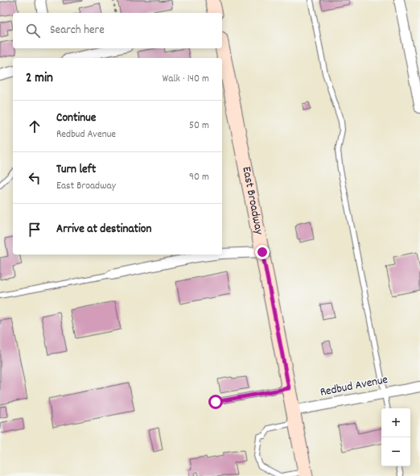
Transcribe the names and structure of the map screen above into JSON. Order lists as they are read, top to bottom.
{
  "streets": {
    "main road": ["East Broadway"],
    "street": ["Redbud Avenue"]
  },
  "crossings": [
    ["East Broadway", "Redbud Avenue"]
  ],
  "page": {
    "search": "Search here",
    "heading": ["2 min", "Walk · 140 m"],
    "list": [
      ["Continue", "Redbud Avenue", "50 m"],
      ["Turn left", "East Broadway", "90 m"],
      "Arrive at destination"
    ],
    "map_buttons": ["+", "−"]
  }
}
